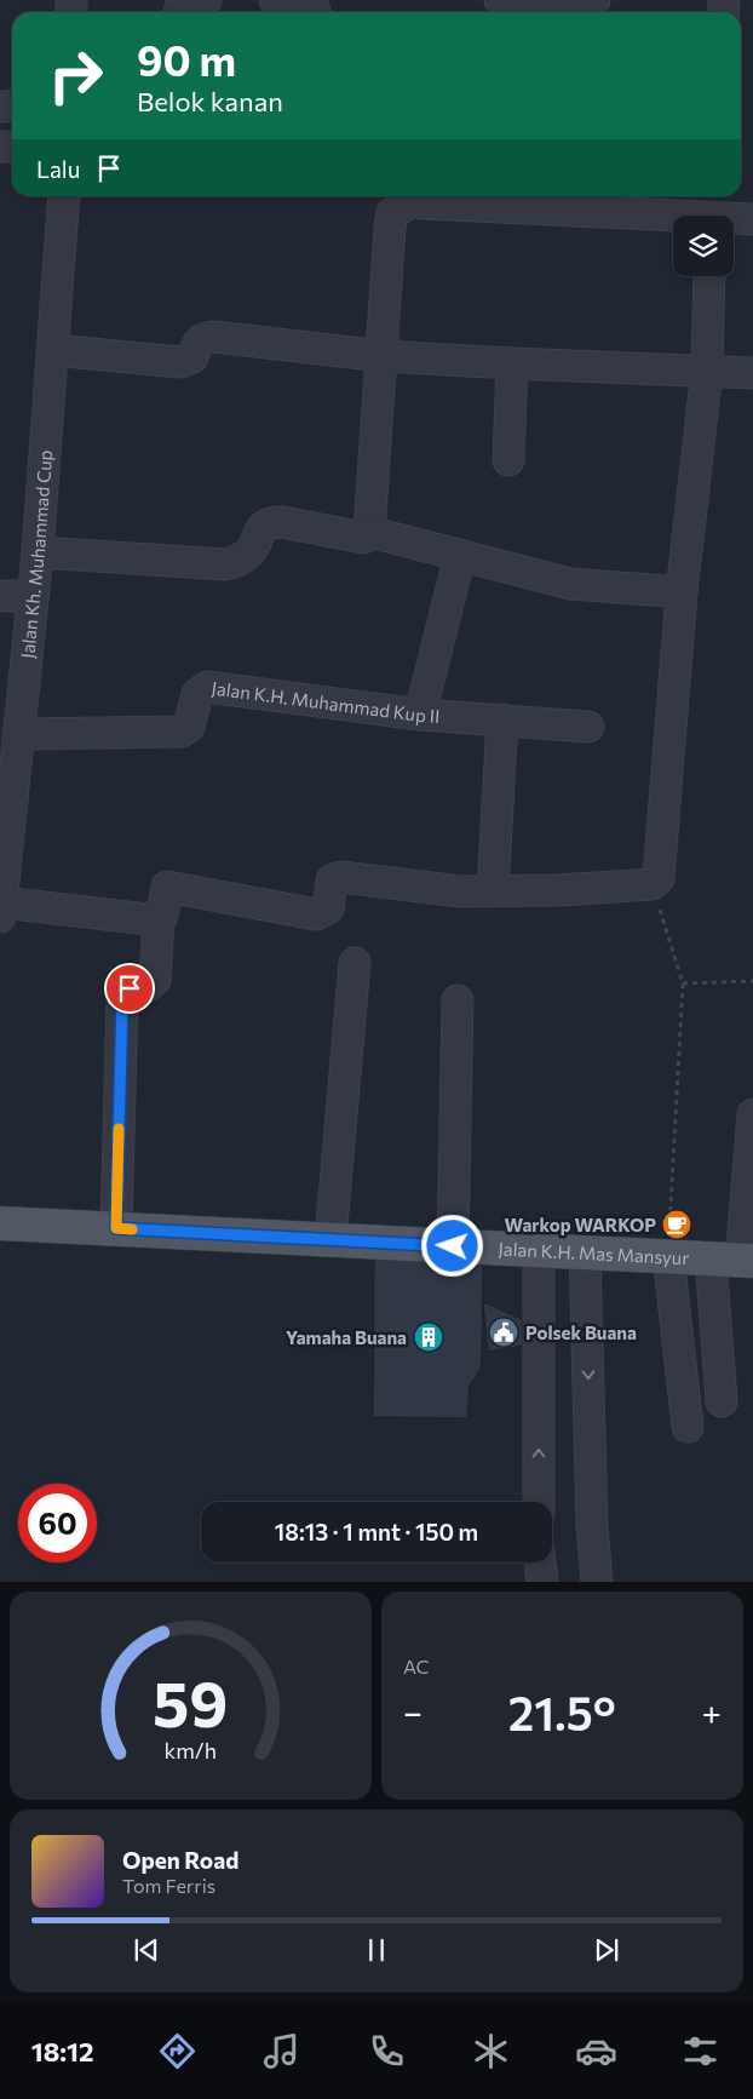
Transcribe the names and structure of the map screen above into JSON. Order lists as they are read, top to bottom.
{
  "streets": {
    "main road": ["Jalan K.H. Mas Mansyur"],
    "street": ["Jalan Kh. Muhammad Cup", "Jalan K.H. Muhammad Kup II"]
  },
  "crossings": [
    ["Jalan Kh. Muhammad Cup", "Jalan K.H. Muhammad Kup II"]
  ],
  "places": {
    "cafe": ["Warkop WARKOP"],
    "public building": ["Polsek Buana"],
    "building": ["Yamaha Buana"]
  },
  "page": {
    "turn": ["90 m", "Belok kanan"],
    "then": "Lalu",
    "limit": "60",
    "trip": "18:13 · 1 mnt · 150 m",
    "tile": "AC",
    "heat": ["−", "21.5°", "+"],
    "song": ["Open Road", "Tom Ferris"],
    "tabs": "18:12",
    "gauge": ["59", "km/h"]
  }
}
